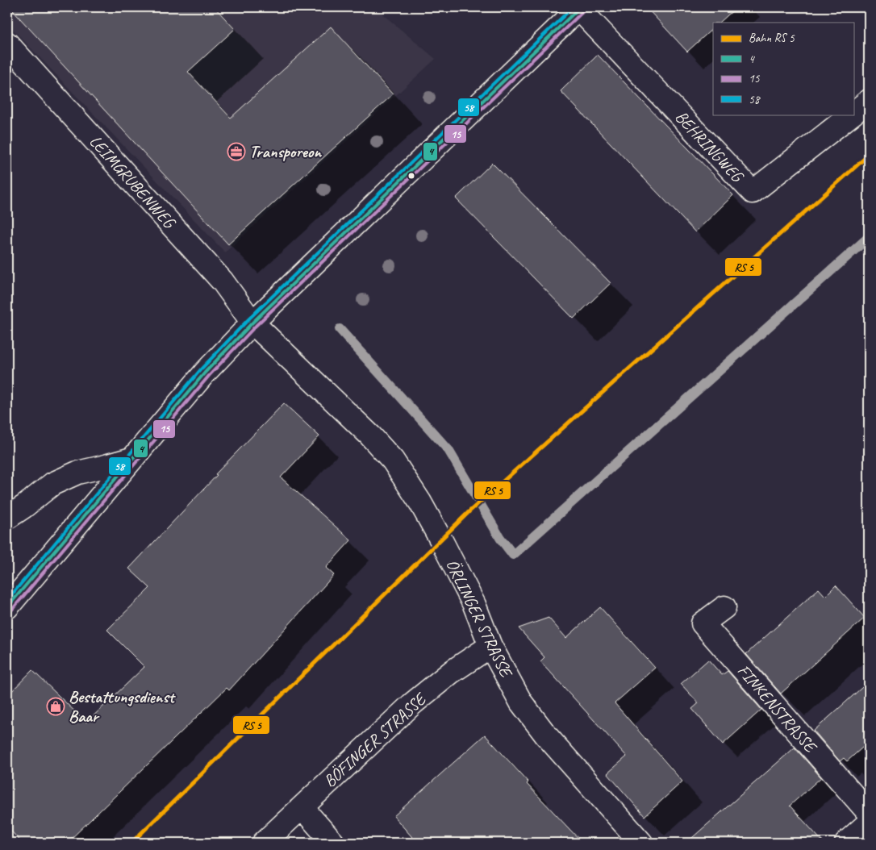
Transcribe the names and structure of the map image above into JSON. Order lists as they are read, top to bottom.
{
  "streets": {
    "street": [
      "BEHRINGWEG",
      "LEIMGRUBENWEG",
      "ÖRLINGER STRASSE",
      "FINKENSTRASSE",
      "BÖFINGER STRASSE"
    ]
  },
  "crossings": [
    ["LEIMGRUBENWEG", "ÖRLINGER STRASSE"],
    ["ÖRLINGER STRASSE", "BÖFINGER STRASSE"]
  ],
  "places": {
    "office": ["Transporeon"],
    "shop": ["Bestattungsdienst Baar"]
  },
  "lines": ["transit line 4", "transit line 58", "transit line 15"],
  "legend": [
    "Bahn RS 5",
    "4",
    "15",
    "58"
  ]
}
